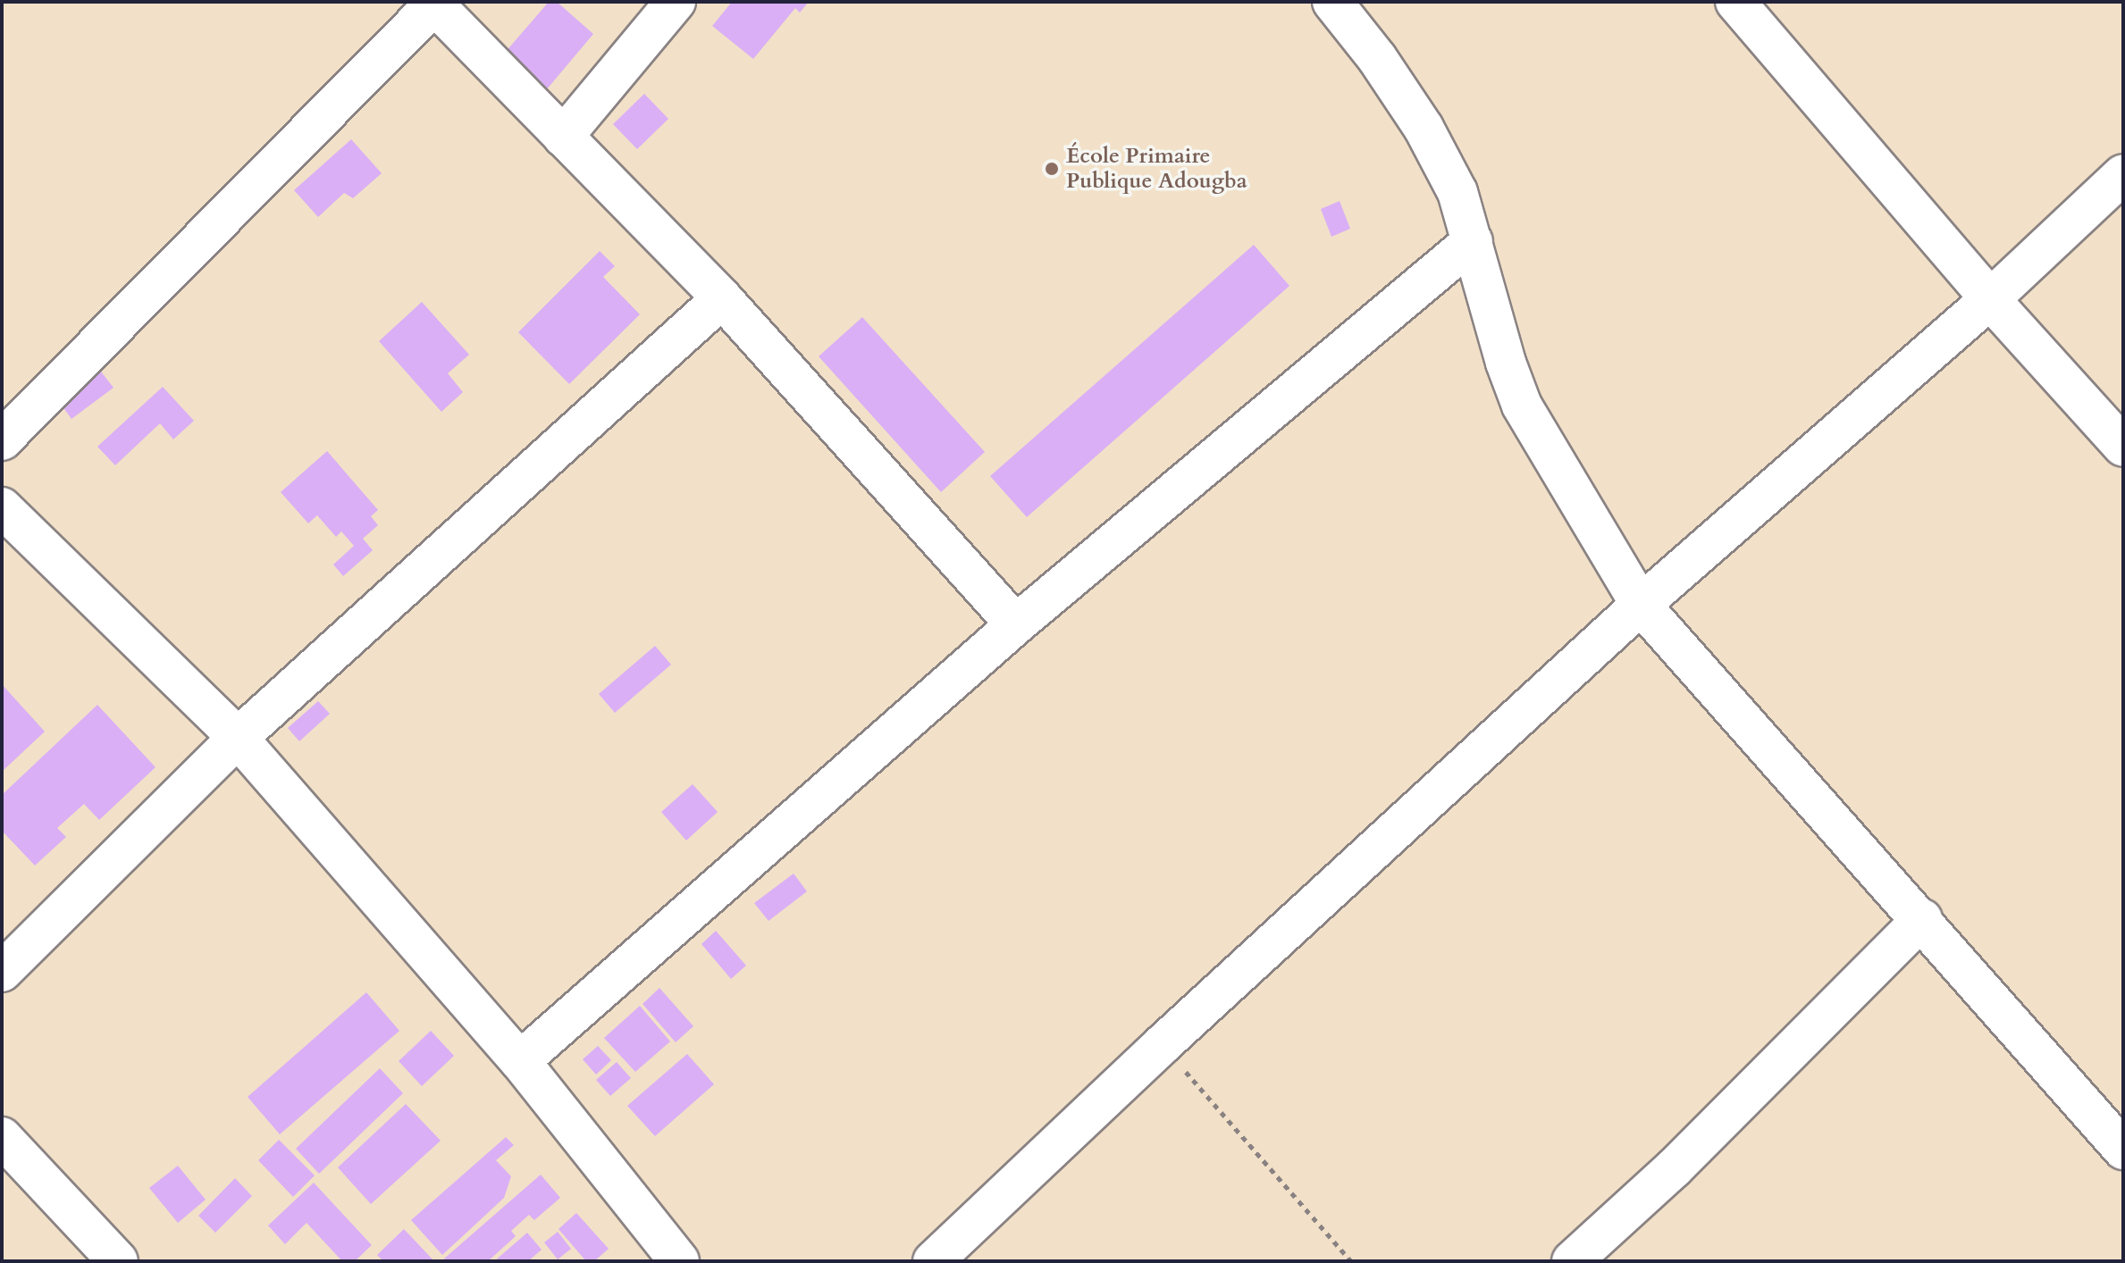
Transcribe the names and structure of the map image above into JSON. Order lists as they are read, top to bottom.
{
  "places": ["École Primaire Publique Adougba"]
}
